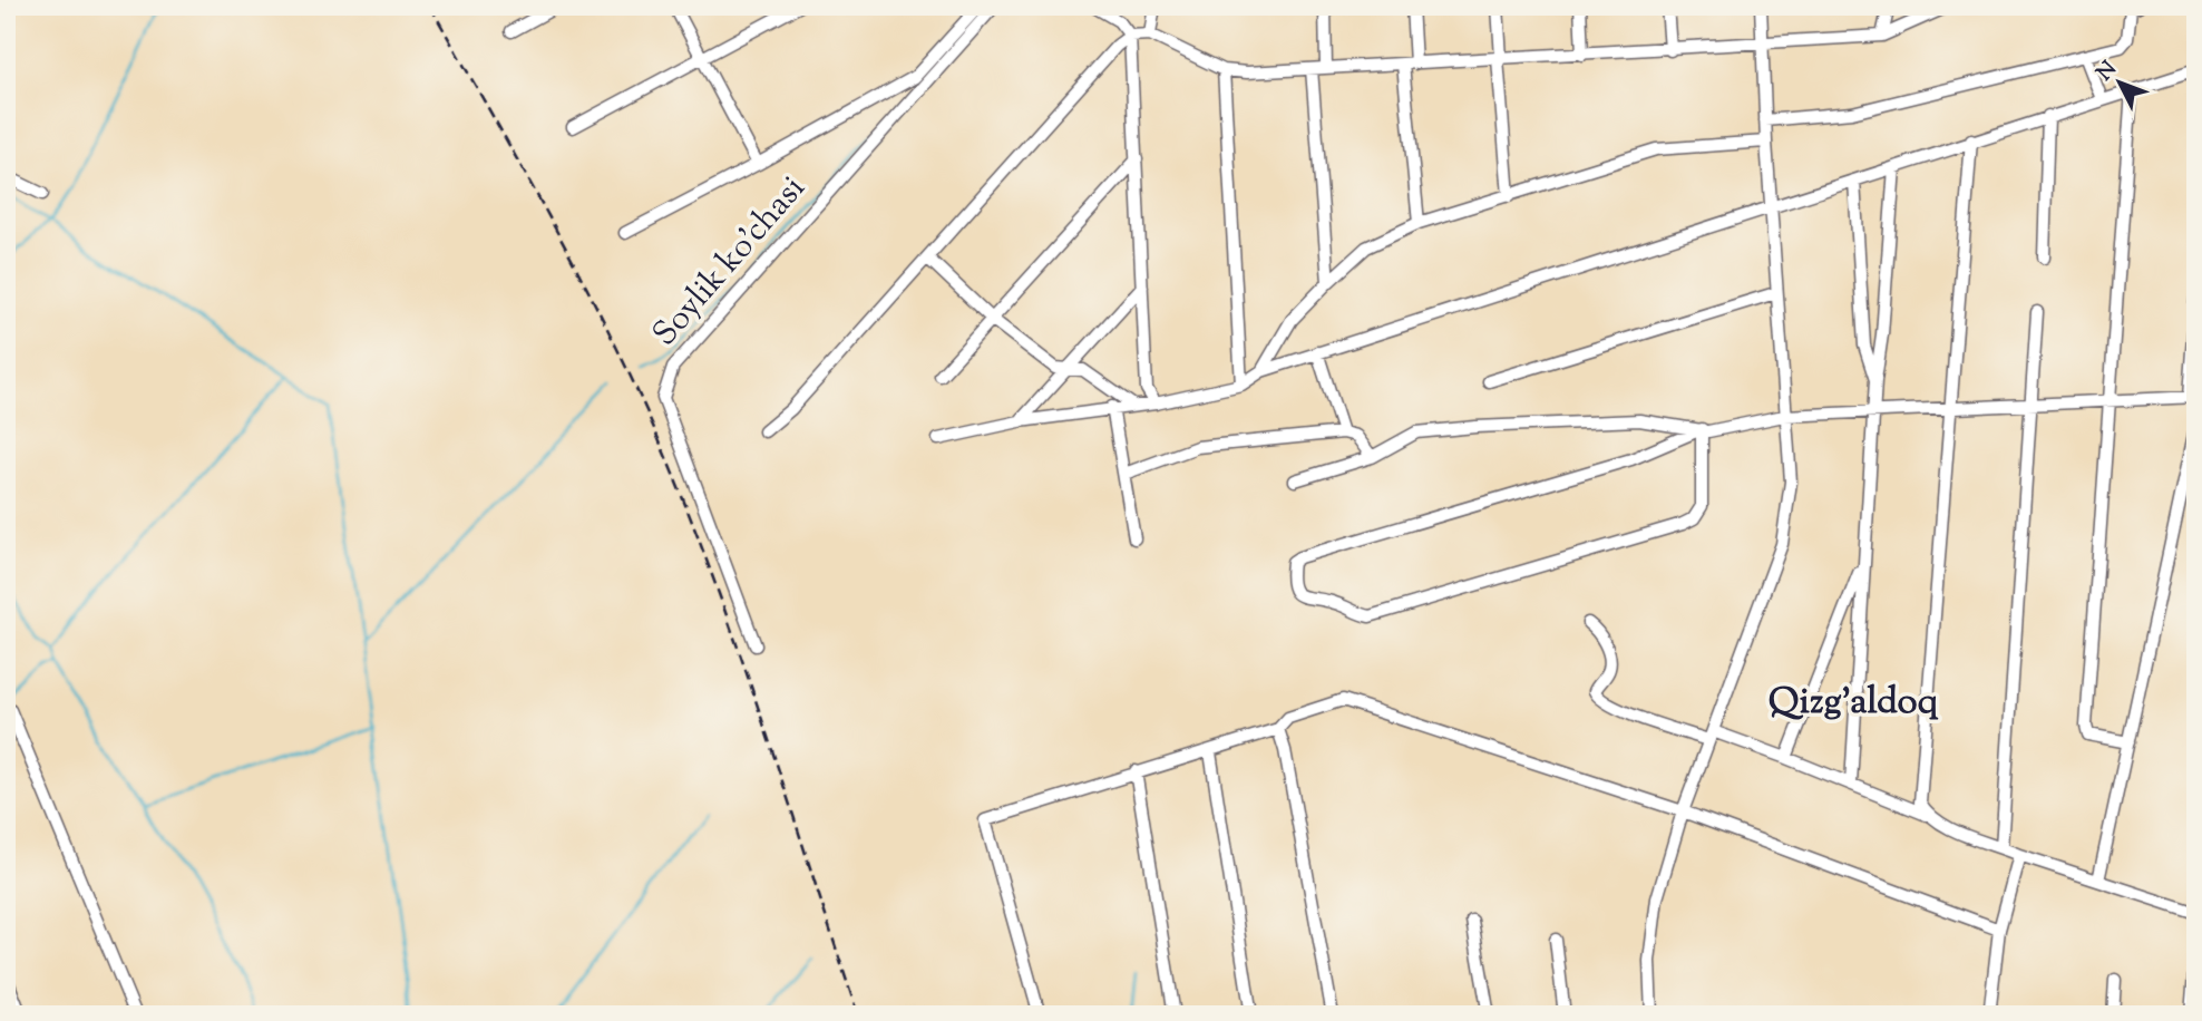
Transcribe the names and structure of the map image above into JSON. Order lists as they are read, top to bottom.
{
  "streets": {
    "street": ["Soylik ko'chasi"]
  },
  "districts": ["Qizg'aldoq"],
  "north": "top left"
}
